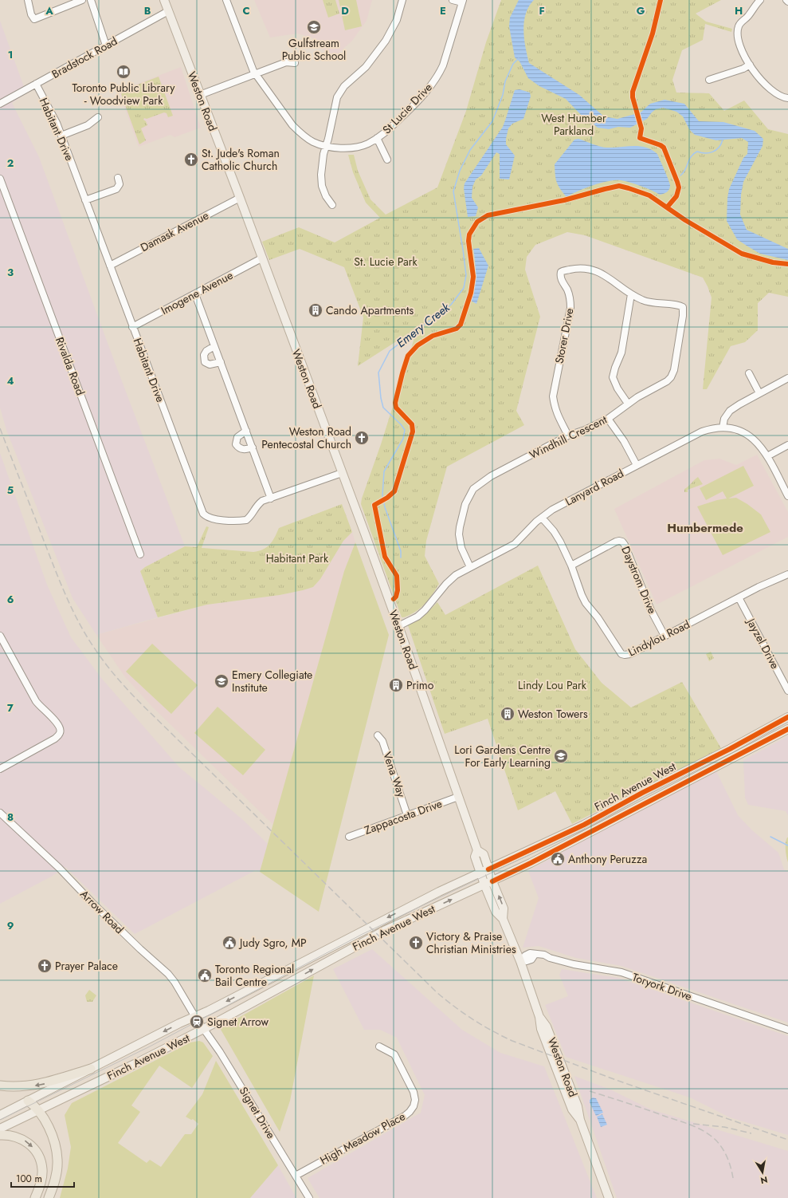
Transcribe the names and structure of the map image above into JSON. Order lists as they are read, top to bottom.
{
  "streets": {
    "main road": ["Weston Road", "Finch Avenue West"],
    "street": [
      "Bradstock Road",
      "St Lucie Drive",
      "Habitant Drive",
      "Damask Avenue",
      "Imogene Avenue",
      "Storer Drive",
      "Rivalda Road",
      "Windhill Crescent",
      "Lanyard Road",
      "Daystrom Drive",
      "Lindylou Road",
      "Jayzel Drive",
      "Vena Way",
      "Zappacosta Drive",
      "Arrow Road",
      "Toryork Drive",
      "Signet Drive",
      "High Meadow Place"
    ]
  },
  "crossings": [
    ["Bradstock Road", "Weston Road"],
    ["Bradstock Road", "Habitant Drive"],
    ["Weston Road", "Habitant Drive"],
    ["Weston Road", "Damask Avenue"],
    ["Weston Road", "Imogene Avenue"],
    ["Weston Road", "Lanyard Road"],
    ["Weston Road", "Finch Avenue West"],
    ["Weston Road", "Zappacosta Drive"],
    ["Weston Road", "Toryork Drive"],
    ["Habitant Drive", "Damask Avenue"],
    ["Habitant Drive", "Imogene Avenue"],
    ["Storer Drive", "Windhill Crescent"],
    ["Windhill Crescent", "Lanyard Road"],
    ["Lanyard Road", "Lindylou Road"],
    ["Daystrom Drive", "Lindylou Road"],
    ["Lindylou Road", "Jayzel Drive"],
    ["Vena Way", "Zappacosta Drive"],
    ["Finch Avenue West", "Arrow Road"],
    ["Finch Avenue West", "Signet Drive"],
    ["Arrow Road", "Signet Drive"],
    ["Signet Drive", "High Meadow Place"]
  ],
  "districts": ["Humbermede"],
  "water": ["Emery Creek"],
  "parks": [
    "West Humber Parkland",
    "St. Lucie Park",
    "Habitant Park",
    "Lindy Lou Park"
  ],
  "places": {
    "school or university": ["Gulfstream Public School", "Emery Collegiate Institute", "Lori Gardens Centre For Early Learning"],
    "library": ["Toronto Public Library - Woodview Park"],
    "church": [
      "St. Jude's Roman Catholic Church",
      "Weston Road Pentecostal Church",
      "Victory & Praise Christian Ministries",
      "Prayer Palace"
    ],
    "building": ["Cando Apartments", "Primo", "Weston Towers"],
    "public building": ["Anthony Peruzza", "Judy Sgro, MP", "Toronto Regional Bail Centre"],
    "station": ["Signet Arrow"]
  },
  "scale_bar": "100 m",
  "north": "bottom",
  "grid": {
    "columns": [
      "A",
      "B",
      "C",
      "D",
      "E",
      "F",
      "G",
      "H"
    ],
    "rows": [
      "1",
      "2",
      "3",
      "4",
      "5",
      "6",
      "7",
      "8",
      "9"
    ]
  }
}
